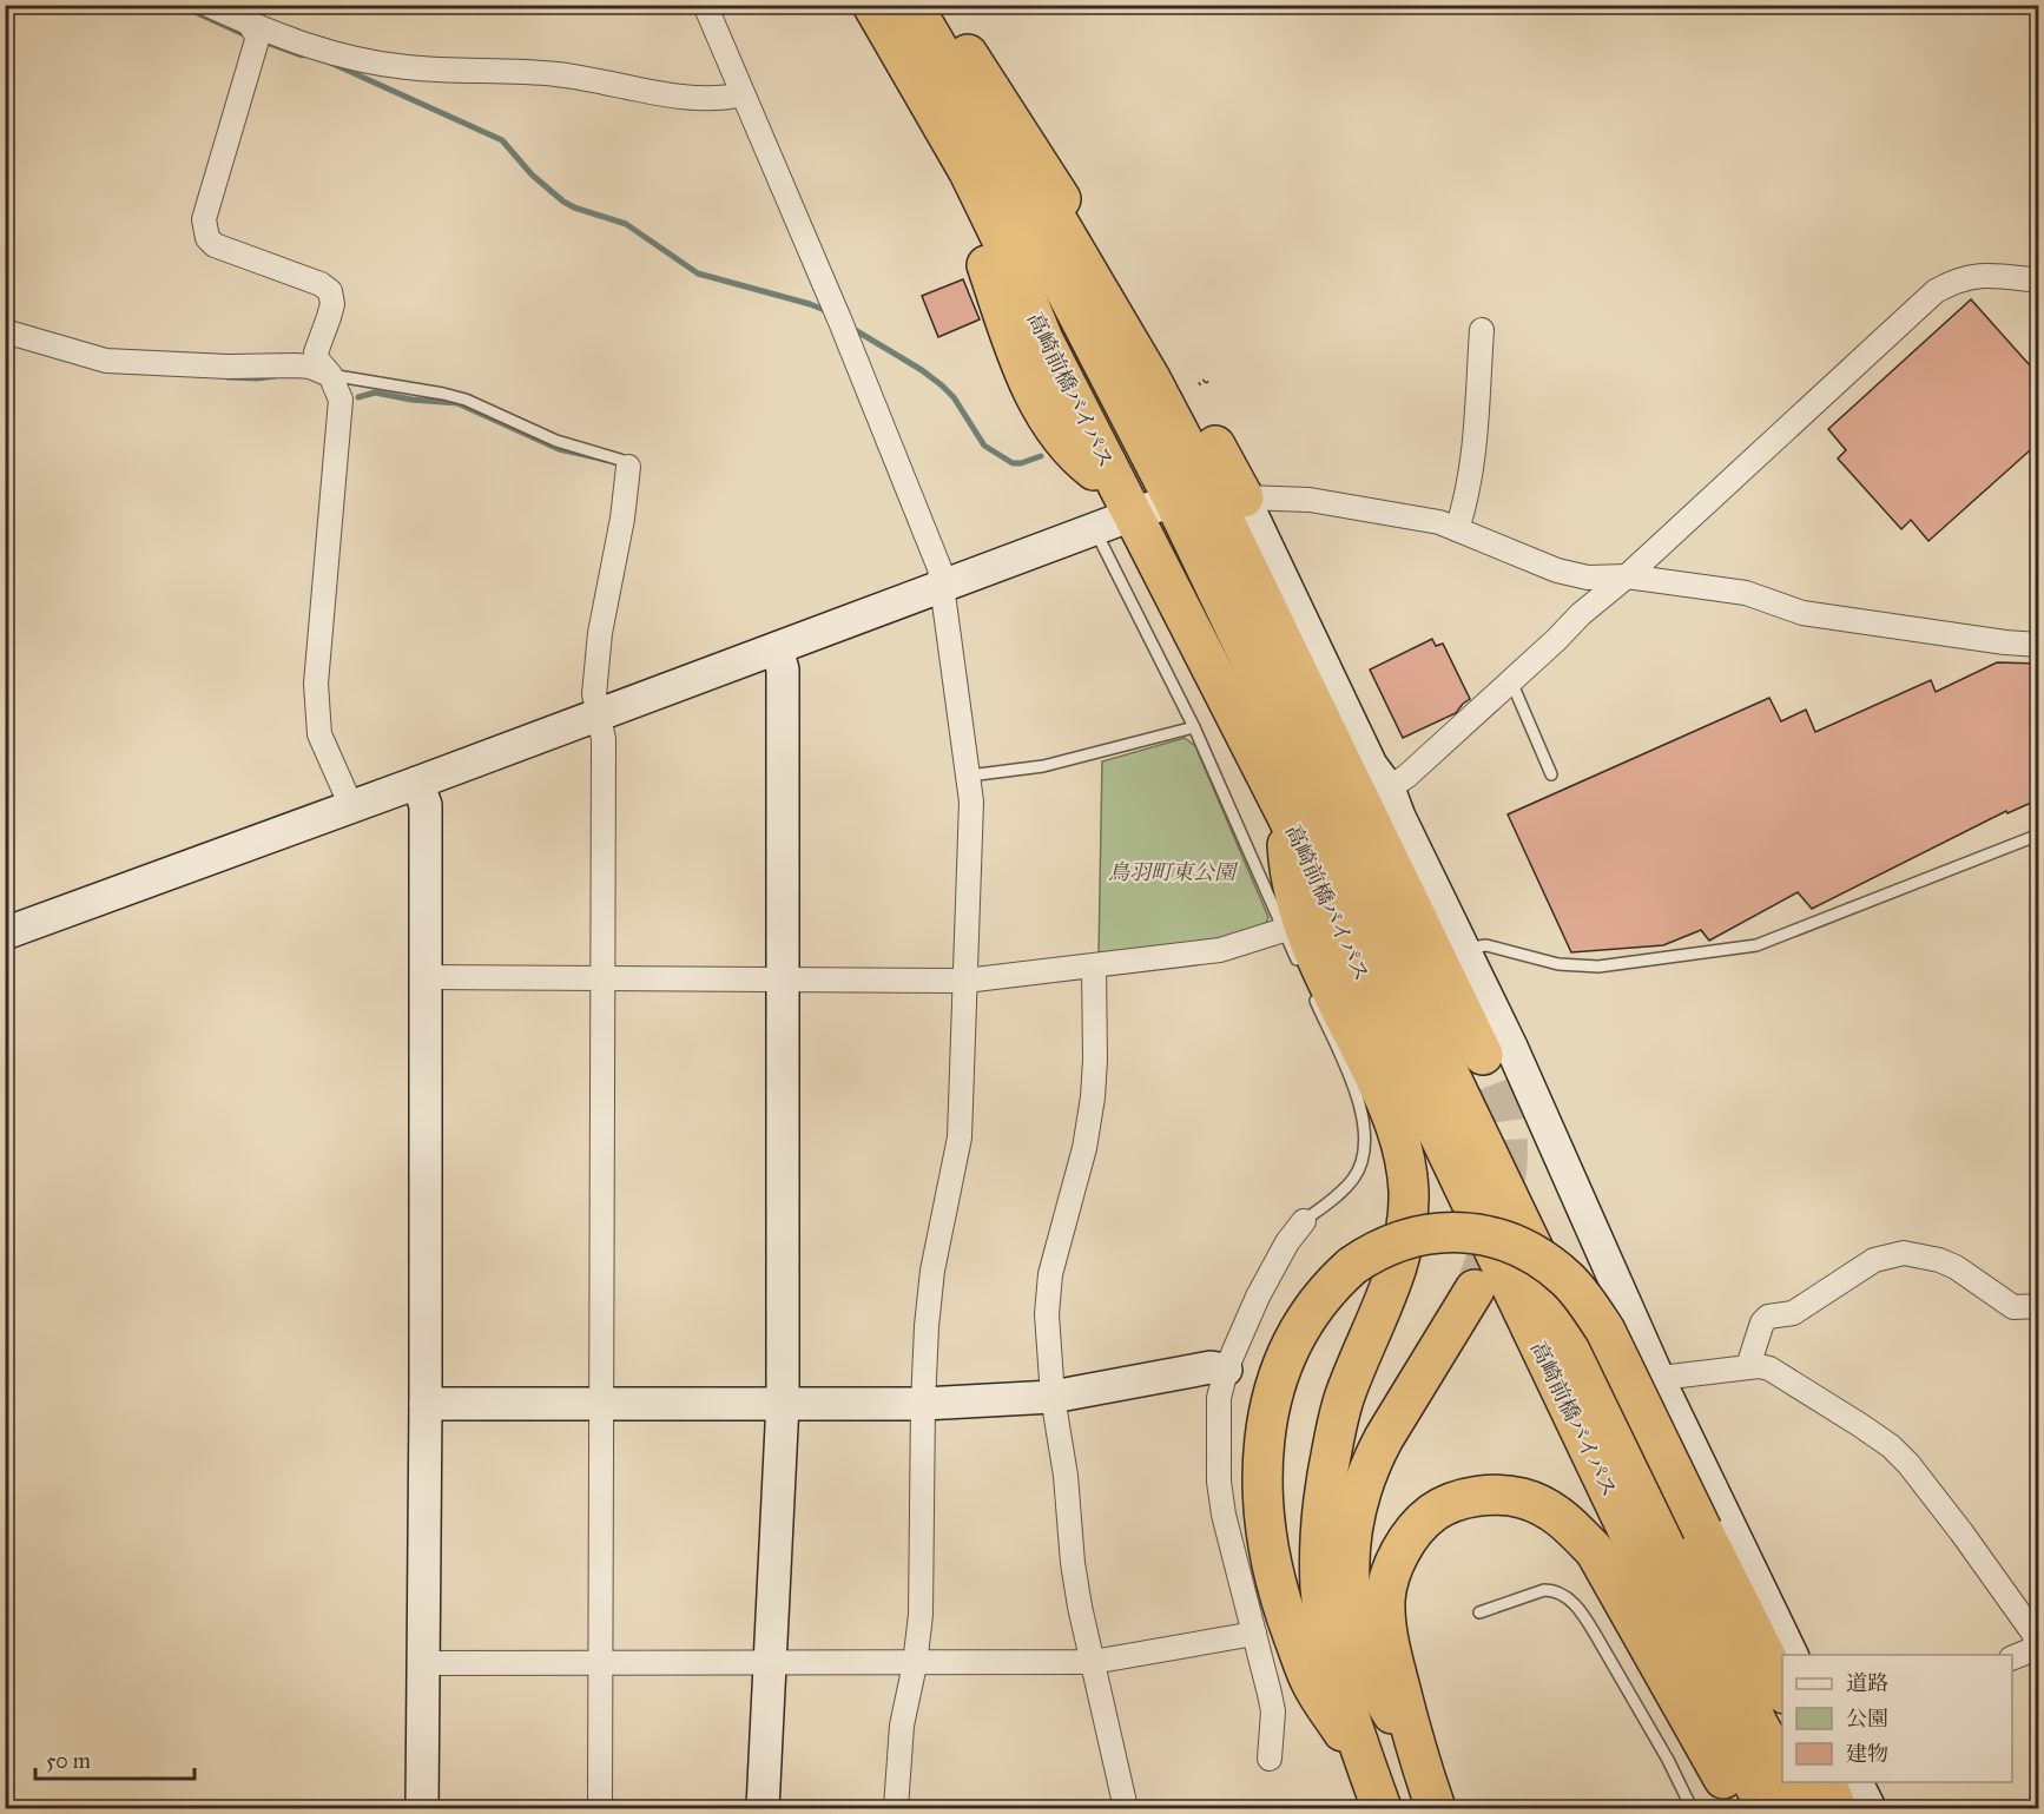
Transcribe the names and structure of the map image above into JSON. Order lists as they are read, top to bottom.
{
  "streets": {
    "highway": ["高崎前橋バイパス"]
  },
  "parks": ["鳥羽町東公園"],
  "legend": ["道路", "公園", "建物"],
  "scale_bar": "50 m"
}
